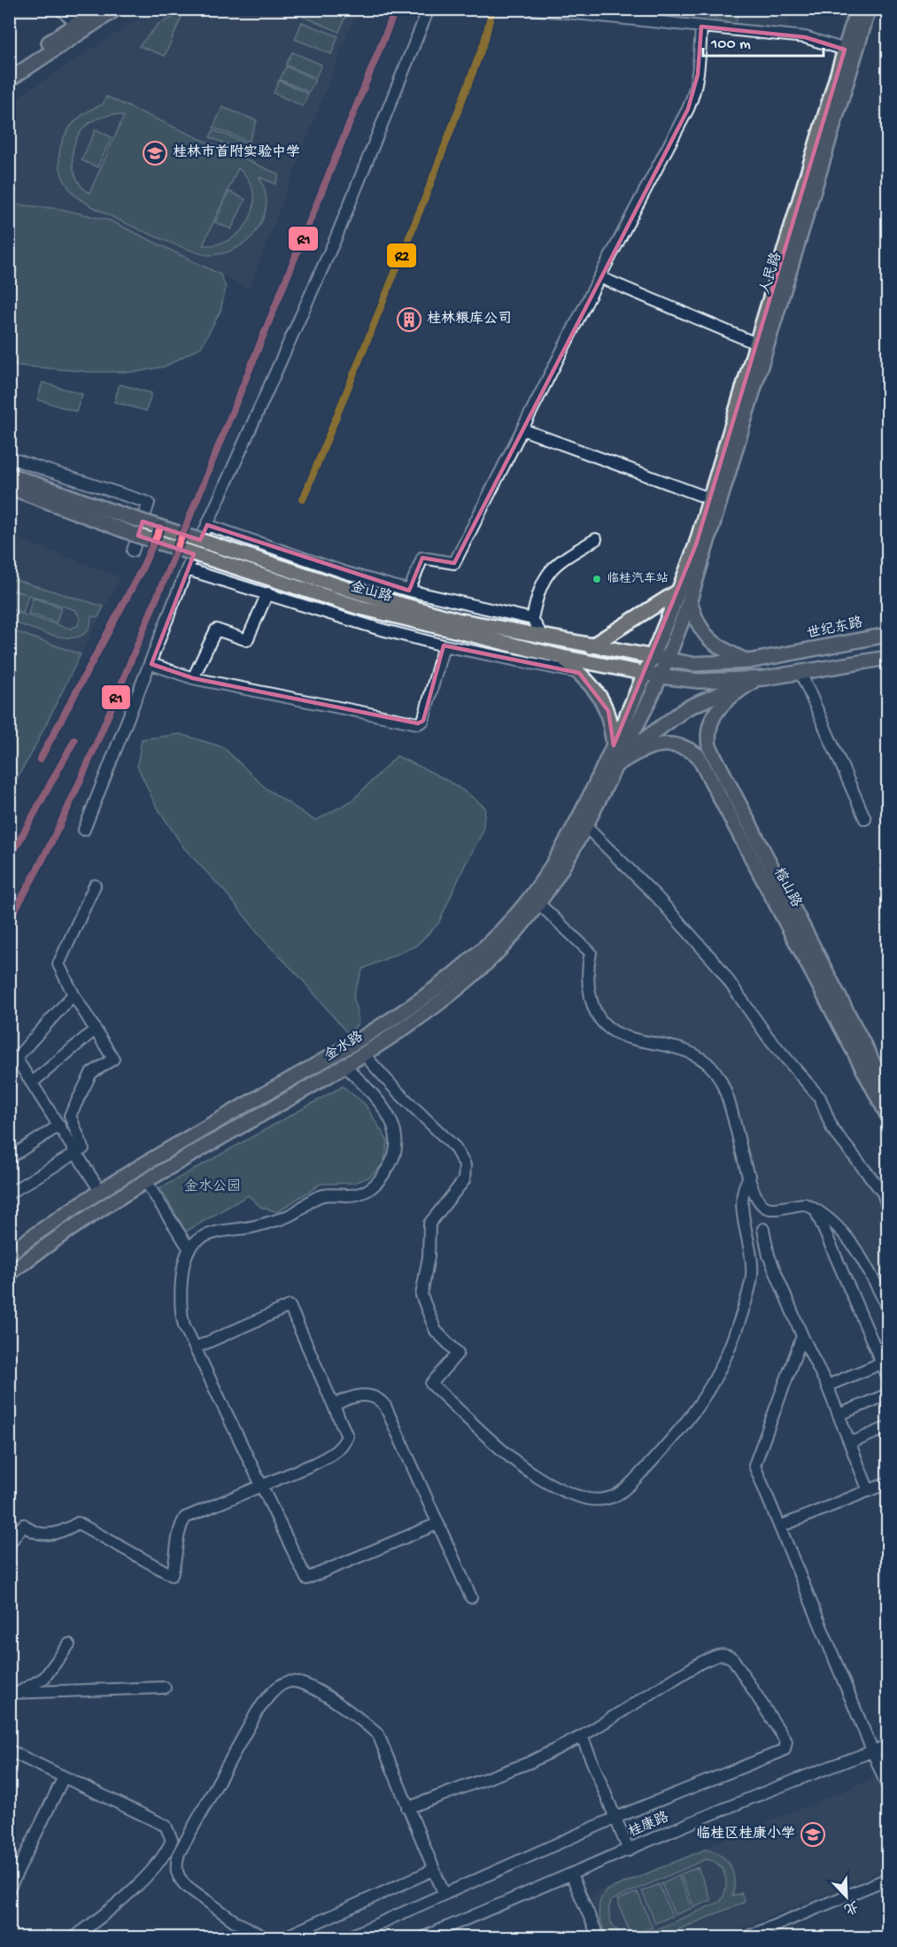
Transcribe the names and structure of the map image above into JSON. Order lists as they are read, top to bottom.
{
  "streets": {
    "main road": [
      "人民路",
      "金山路",
      "世纪东路",
      "榕山路",
      "金水路"
    ],
    "street": ["桂康路"]
  },
  "crossings": [
    ["金山路", "世纪东路"],
    ["金山路", "榕山路"],
    ["金山路", "金水路"],
    ["榕山路", "金水路"]
  ],
  "parks": ["金水公园"],
  "places": {
    "school or university": ["桂林市首附实验中学", "临桂区桂康小学"],
    "building": ["桂林粮库公司"],
    "other": ["临桂汽车站"]
  },
  "lines": ["transit line R1", "transit line R2"],
  "scale_bar": "100 m",
  "north": "bottom right"
}
